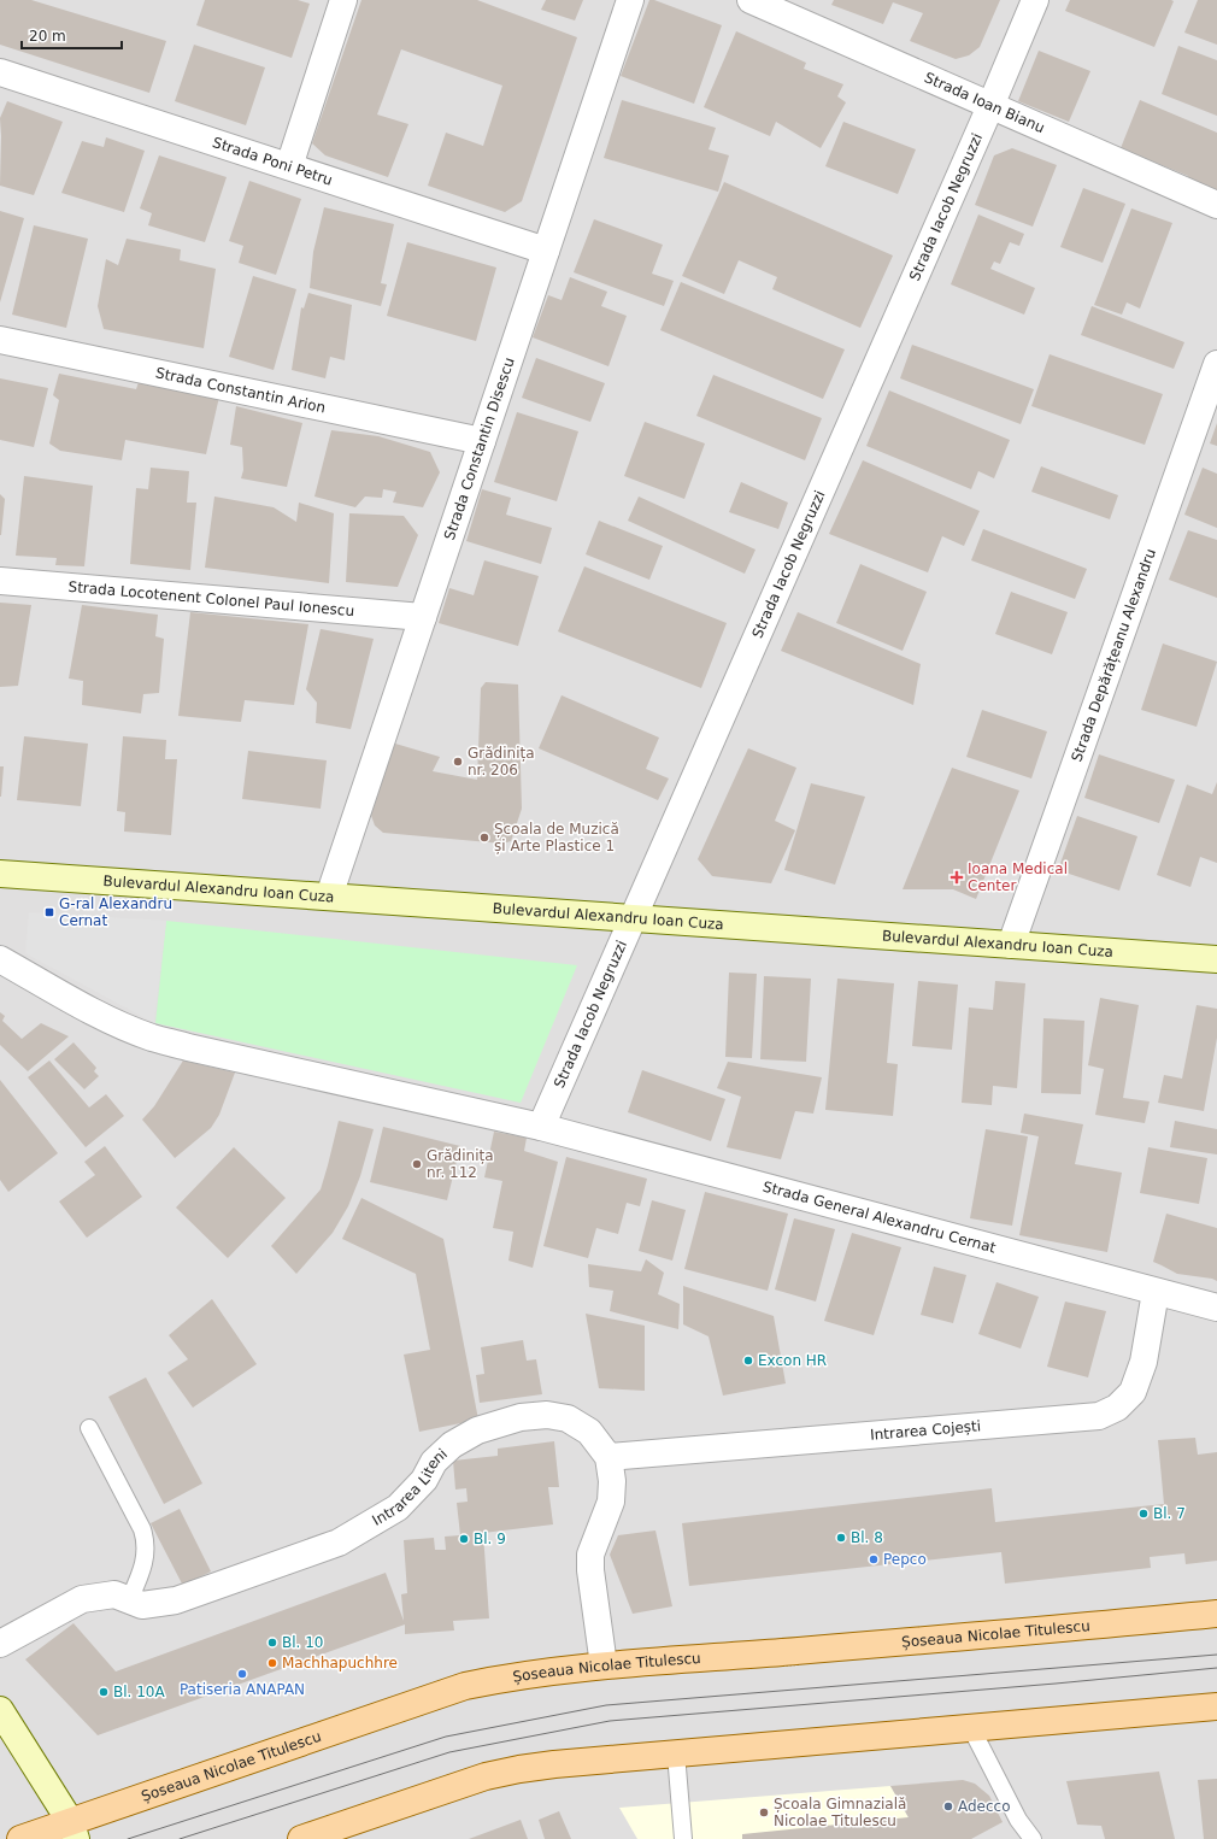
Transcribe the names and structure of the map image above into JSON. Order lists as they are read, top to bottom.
{
  "streets": {
    "main road": ["Șoseaua Nicolae Titulescu"],
    "street": [
      "Strada Ioan Bianu",
      "Strada Poni Petru",
      "Strada Iacob Negruzzi",
      "Strada Constantin Arion",
      "Strada Constantin Disescu",
      "Strada Locotenent Colonel Paul Ionescu",
      "Strada Depărățeanu Alexandru",
      "Bulevardul Alexandru Ioan Cuza",
      "Strada General Alexandru Cernat",
      "Intrarea Cojești",
      "Intrarea Liteni"
    ]
  },
  "crossings": [
    ["Strada Ioan Bianu", "Strada Iacob Negruzzi"],
    ["Strada Poni Petru", "Strada Constantin Disescu"],
    ["Strada Iacob Negruzzi", "Bulevardul Alexandru Ioan Cuza"],
    ["Strada Iacob Negruzzi", "Strada General Alexandru Cernat"],
    ["Strada Constantin Arion", "Strada Constantin Disescu"],
    ["Strada Constantin Disescu", "Strada Locotenent Colonel Paul Ionescu"],
    ["Strada Constantin Disescu", "Bulevardul Alexandru Ioan Cuza"],
    ["Strada Depărățeanu Alexandru", "Bulevardul Alexandru Ioan Cuza"],
    ["Strada General Alexandru Cernat", "Intrarea Cojești"],
    ["Intrarea Cojești", "Intrarea Liteni"],
    ["Intrarea Liteni", "Șoseaua Nicolae Titulescu"]
  ],
  "places": {
    "other": [
      "Grădinița nr. 206",
      "Școala de Muzică și Arte Plastice 1",
      "Grădinița nr. 112",
      "Excon HR",
      "Bl. 7",
      "Bl. 8",
      "Bl. 9",
      "Pepco",
      "Bl. 10",
      "Machhapuchhre",
      "Patiseria ANAPAN",
      "Bl. 10A",
      "Adecco",
      "Școala Gimnazială Nicolae Titulescu"
    ],
    "health": ["Ioana Medical Center"],
    "transit": ["G-ral Alexandru Cernat"]
  },
  "scale_bar": "20 m"
}
